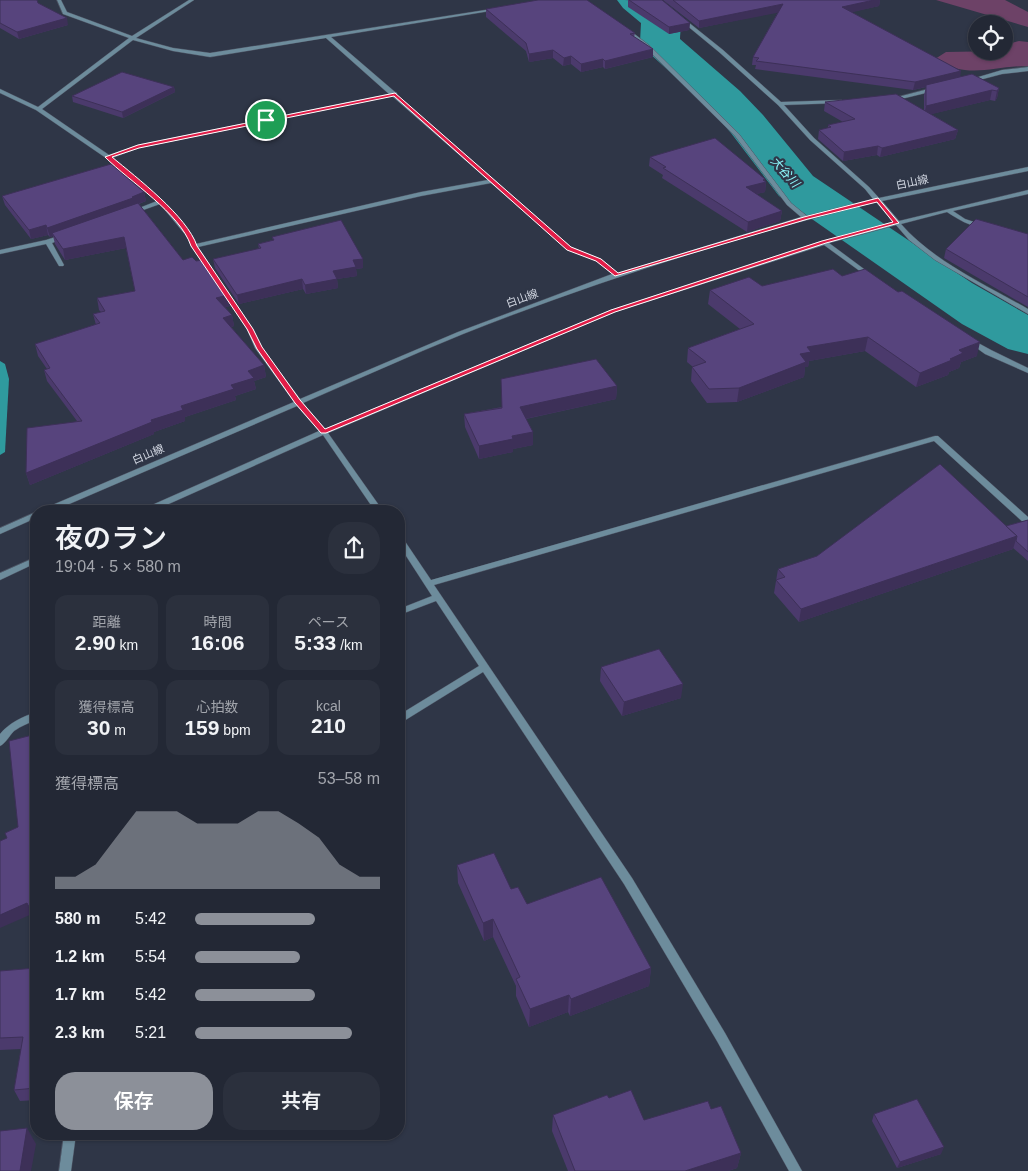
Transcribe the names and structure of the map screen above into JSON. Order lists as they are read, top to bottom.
{
  "streets": {
    "street": ["白山線"]
  },
  "water": ["大谷川"],
  "page": {
    "heading": ["夜のラン", "19:04 · 5 × 580 m"],
    "stats": [
      ["距離", "2.90 km"],
      ["時間", "16:06"],
      ["ペース", "5:33 /km"],
      ["獲得標高", "30 m"],
      ["心拍数", "159 bpm"],
      ["kcal", "210"]
    ],
    "chart": ["獲得標高", "53–58 m"],
    "list": [
      {
        "name": "580 m",
        "note": "5:42"
      },
      {
        "name": "1.2 km",
        "note": "5:54"
      },
      {
        "name": "1.7 km",
        "note": "5:42"
      },
      {
        "name": "2.3 km",
        "note": "5:21"
      }
    ],
    "buttons": ["保存", "共有"]
  }
}
